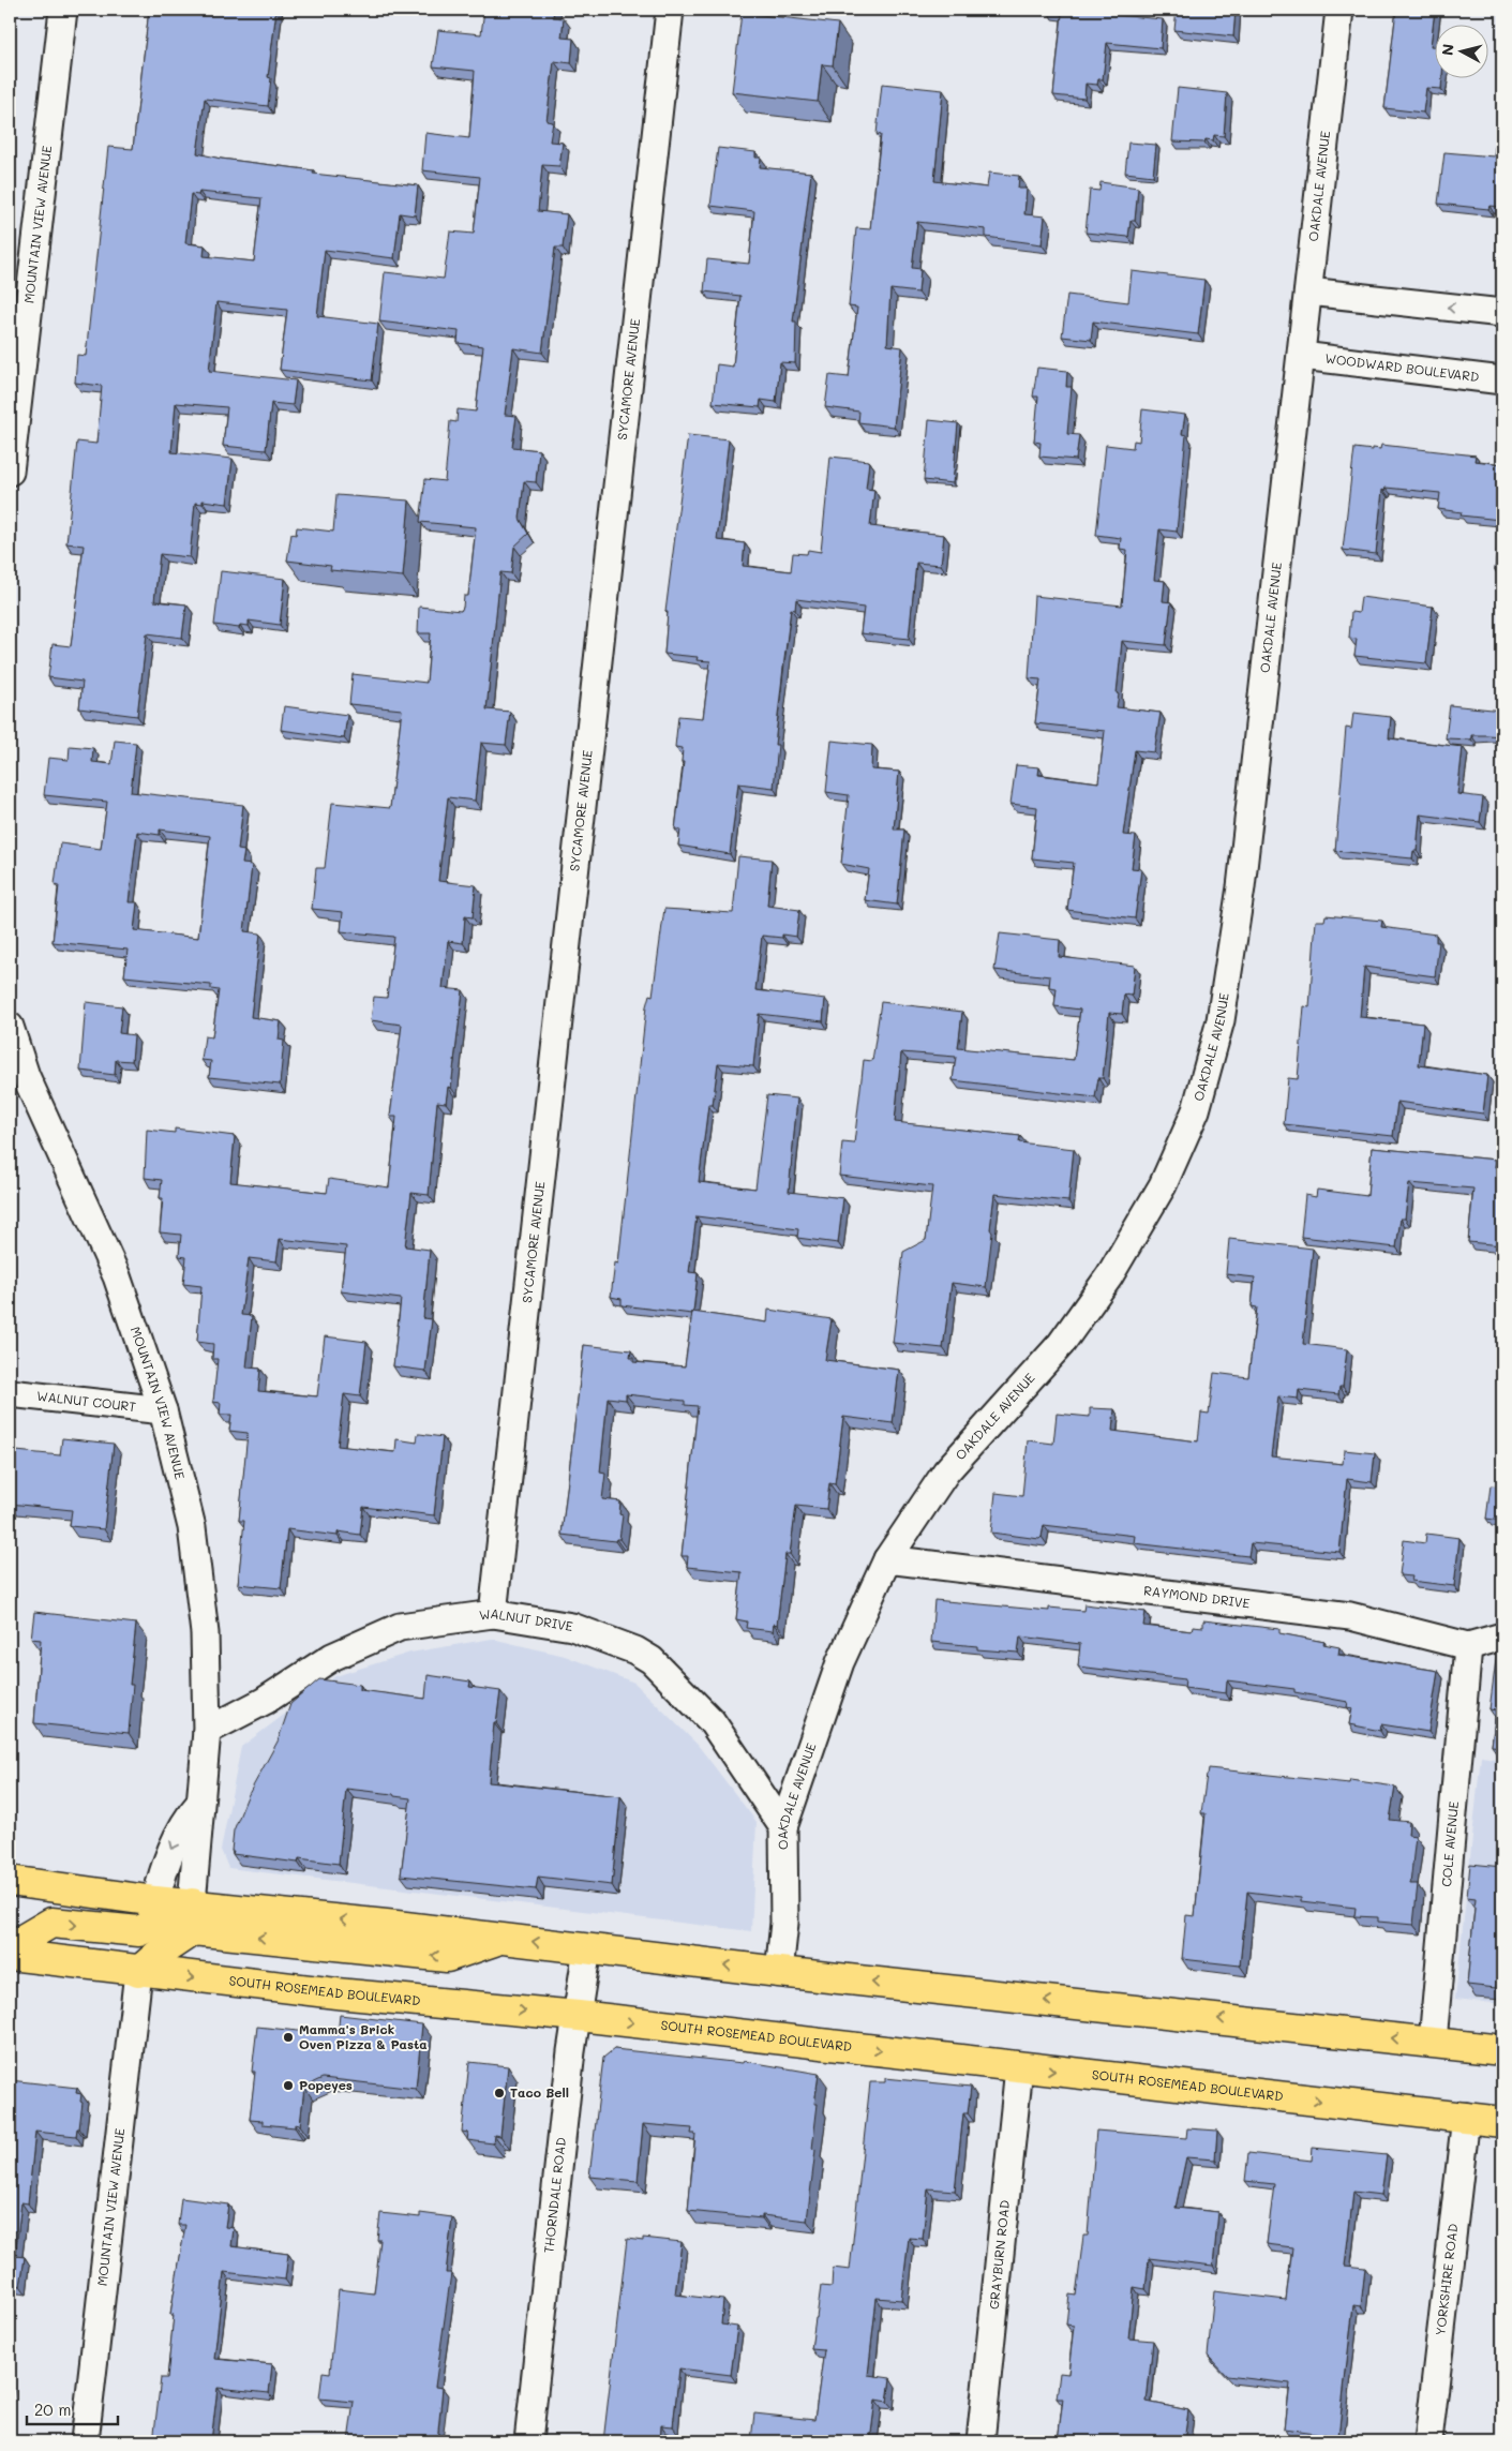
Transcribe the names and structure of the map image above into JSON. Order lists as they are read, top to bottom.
{
  "streets": {
    "main road": ["SOUTH ROSEMEAD BOULEVARD"],
    "street": [
      "OAKDALE AVENUE",
      "MOUNTAIN VIEW AVENUE",
      "WOODWARD BOULEVARD",
      "SYCAMORE AVENUE",
      "WALNUT COURT",
      "RAYMOND DRIVE",
      "WALNUT DRIVE",
      "COLE AVENUE",
      "THORNDALE ROAD",
      "GRAYBURN ROAD",
      "YORKSHIRE ROAD"
    ]
  },
  "crossings": [
    ["OAKDALE AVENUE", "WOODWARD BOULEVARD"],
    ["OAKDALE AVENUE", "RAYMOND DRIVE"],
    ["OAKDALE AVENUE", "WALNUT DRIVE"],
    ["MOUNTAIN VIEW AVENUE", "WALNUT COURT"],
    ["MOUNTAIN VIEW AVENUE", "WALNUT DRIVE"],
    ["MOUNTAIN VIEW AVENUE", "SOUTH ROSEMEAD BOULEVARD"],
    ["SYCAMORE AVENUE", "WALNUT DRIVE"],
    ["RAYMOND DRIVE", "COLE AVENUE"],
    ["SOUTH ROSEMEAD BOULEVARD", "THORNDALE ROAD"],
    ["SOUTH ROSEMEAD BOULEVARD", "GRAYBURN ROAD"],
    ["SOUTH ROSEMEAD BOULEVARD", "YORKSHIRE ROAD"]
  ],
  "places": ["Mamma's Brick Oven Pizza & Pasta", "Popeyes", "Taco Bell"],
  "scale_bar": "20 m",
  "north": "left"
}
